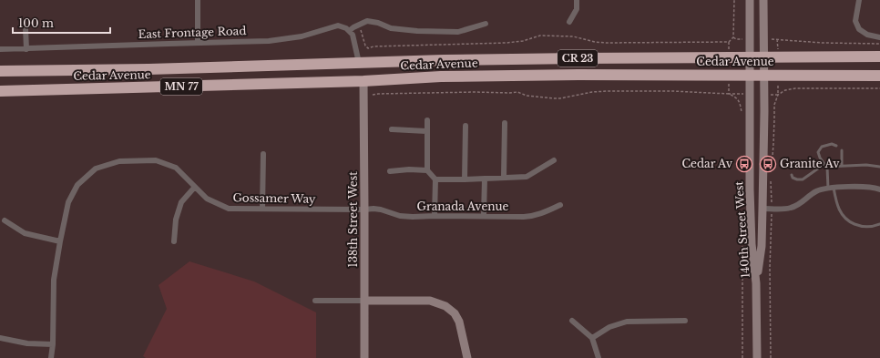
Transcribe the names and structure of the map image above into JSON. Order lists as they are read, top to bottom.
{
  "streets": {
    "highway": ["CR 23", "Cedar Avenue", "MN 77"],
    "street": [
      "East Frontage Road",
      "Gossamer Way",
      "Granada Avenue",
      "138th Street West",
      "140th Street West"
    ]
  },
  "crossings": [
    ["Cedar Avenue", "138th Street West"],
    ["Cedar Avenue", "140th Street West"],
    ["Gossamer Way", "Granada Avenue"],
    ["Gossamer Way", "138th Street West"],
    ["Granada Avenue", "138th Street West"]
  ],
  "places": {
    "bus stop": ["Cedar Av", "Granite Av"]
  },
  "scale_bar": "100 m"
}
